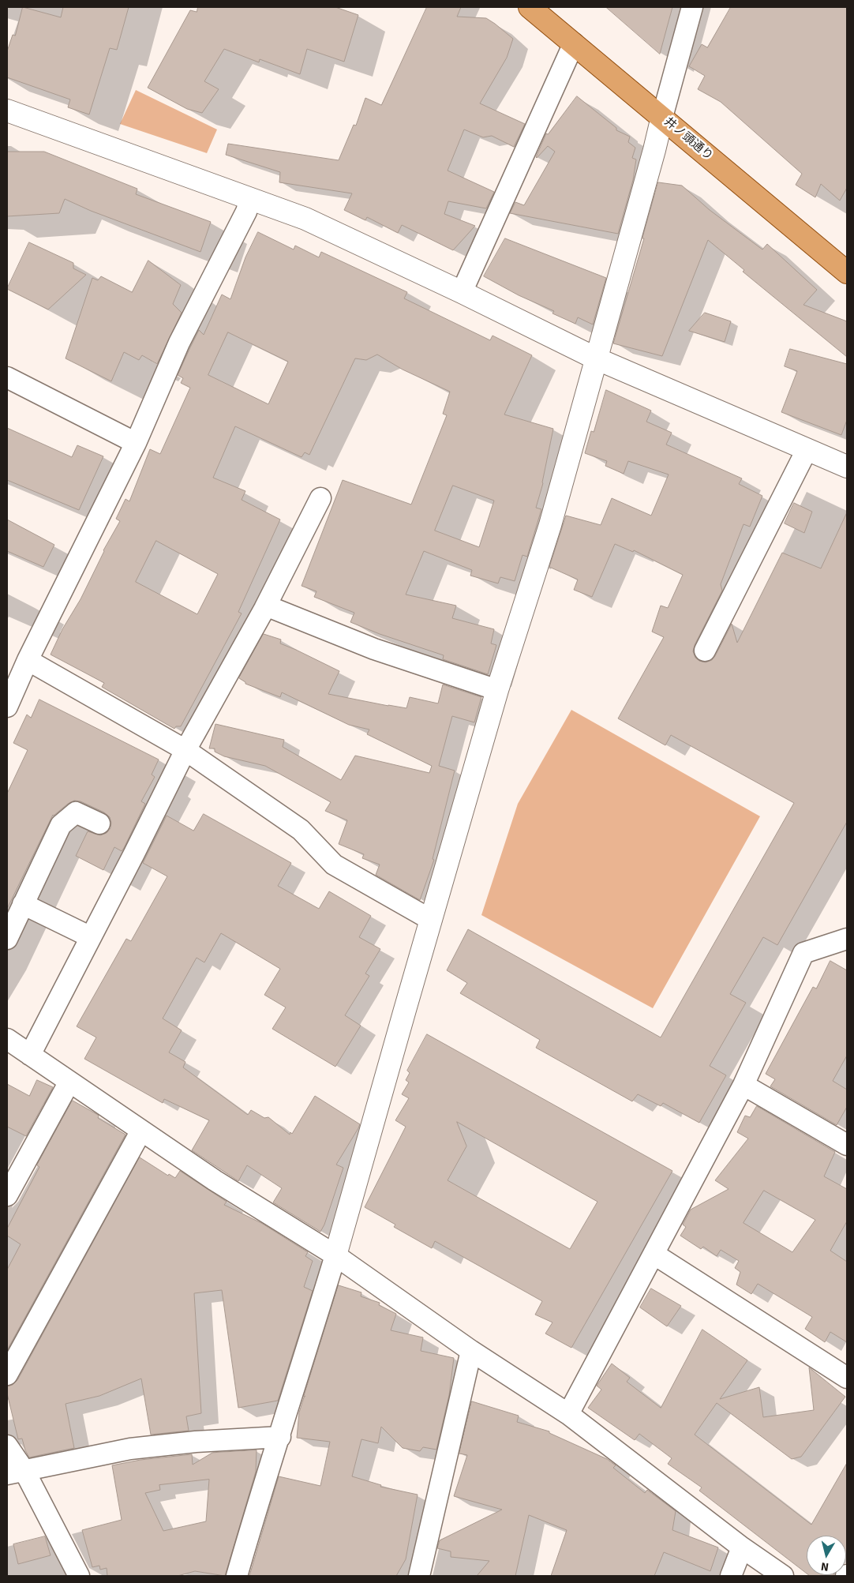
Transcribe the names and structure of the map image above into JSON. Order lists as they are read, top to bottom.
{
  "streets": {
    "main road": ["井ノ頭通り"]
  },
  "north": "bottom"
}
